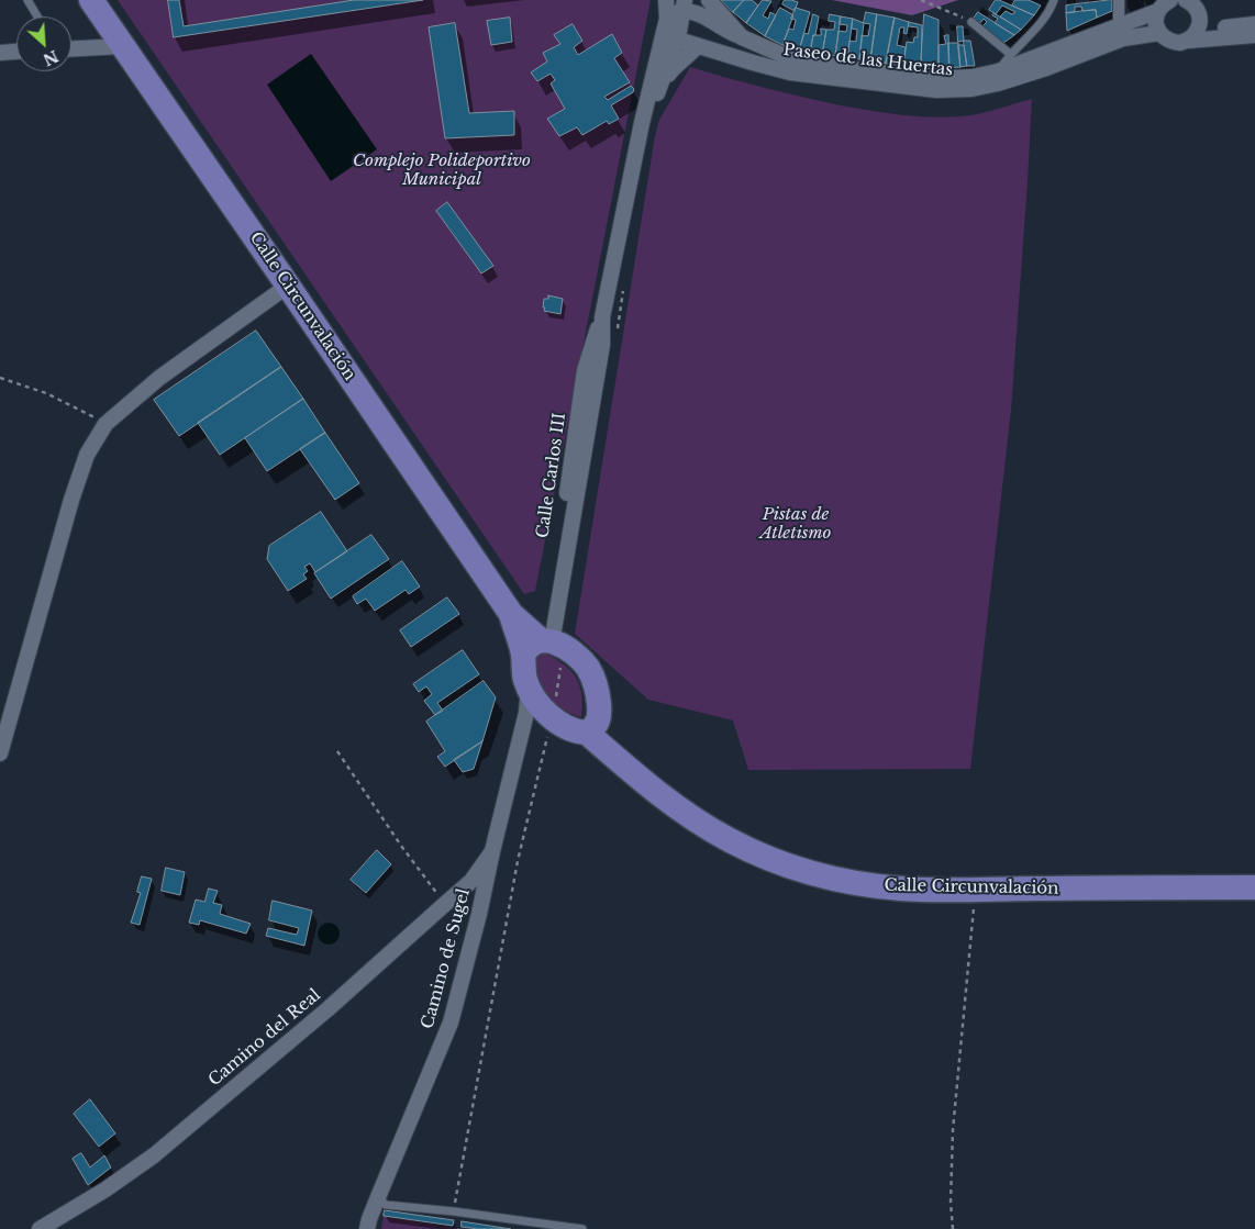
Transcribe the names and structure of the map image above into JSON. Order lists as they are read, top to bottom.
{
  "streets": {
    "main road": ["Calle Circunvalación"],
    "street": [
      "Paseo de las Huertas",
      "Calle Carlos III",
      "Camino de Sugel",
      "Camino del Real"
    ]
  },
  "crossings": [
    ["Paseo de las Huertas", "Calle Carlos III"],
    ["Calle Circunvalación", "Calle Carlos III"],
    ["Calle Circunvalación", "Camino de Sugel"],
    ["Calle Carlos III", "Camino de Sugel"],
    ["Camino de Sugel", "Camino del Real"]
  ],
  "parks": ["Complejo Polideportivo Municipal", "Pistas de Atletismo"],
  "north": "bottom right"
}
